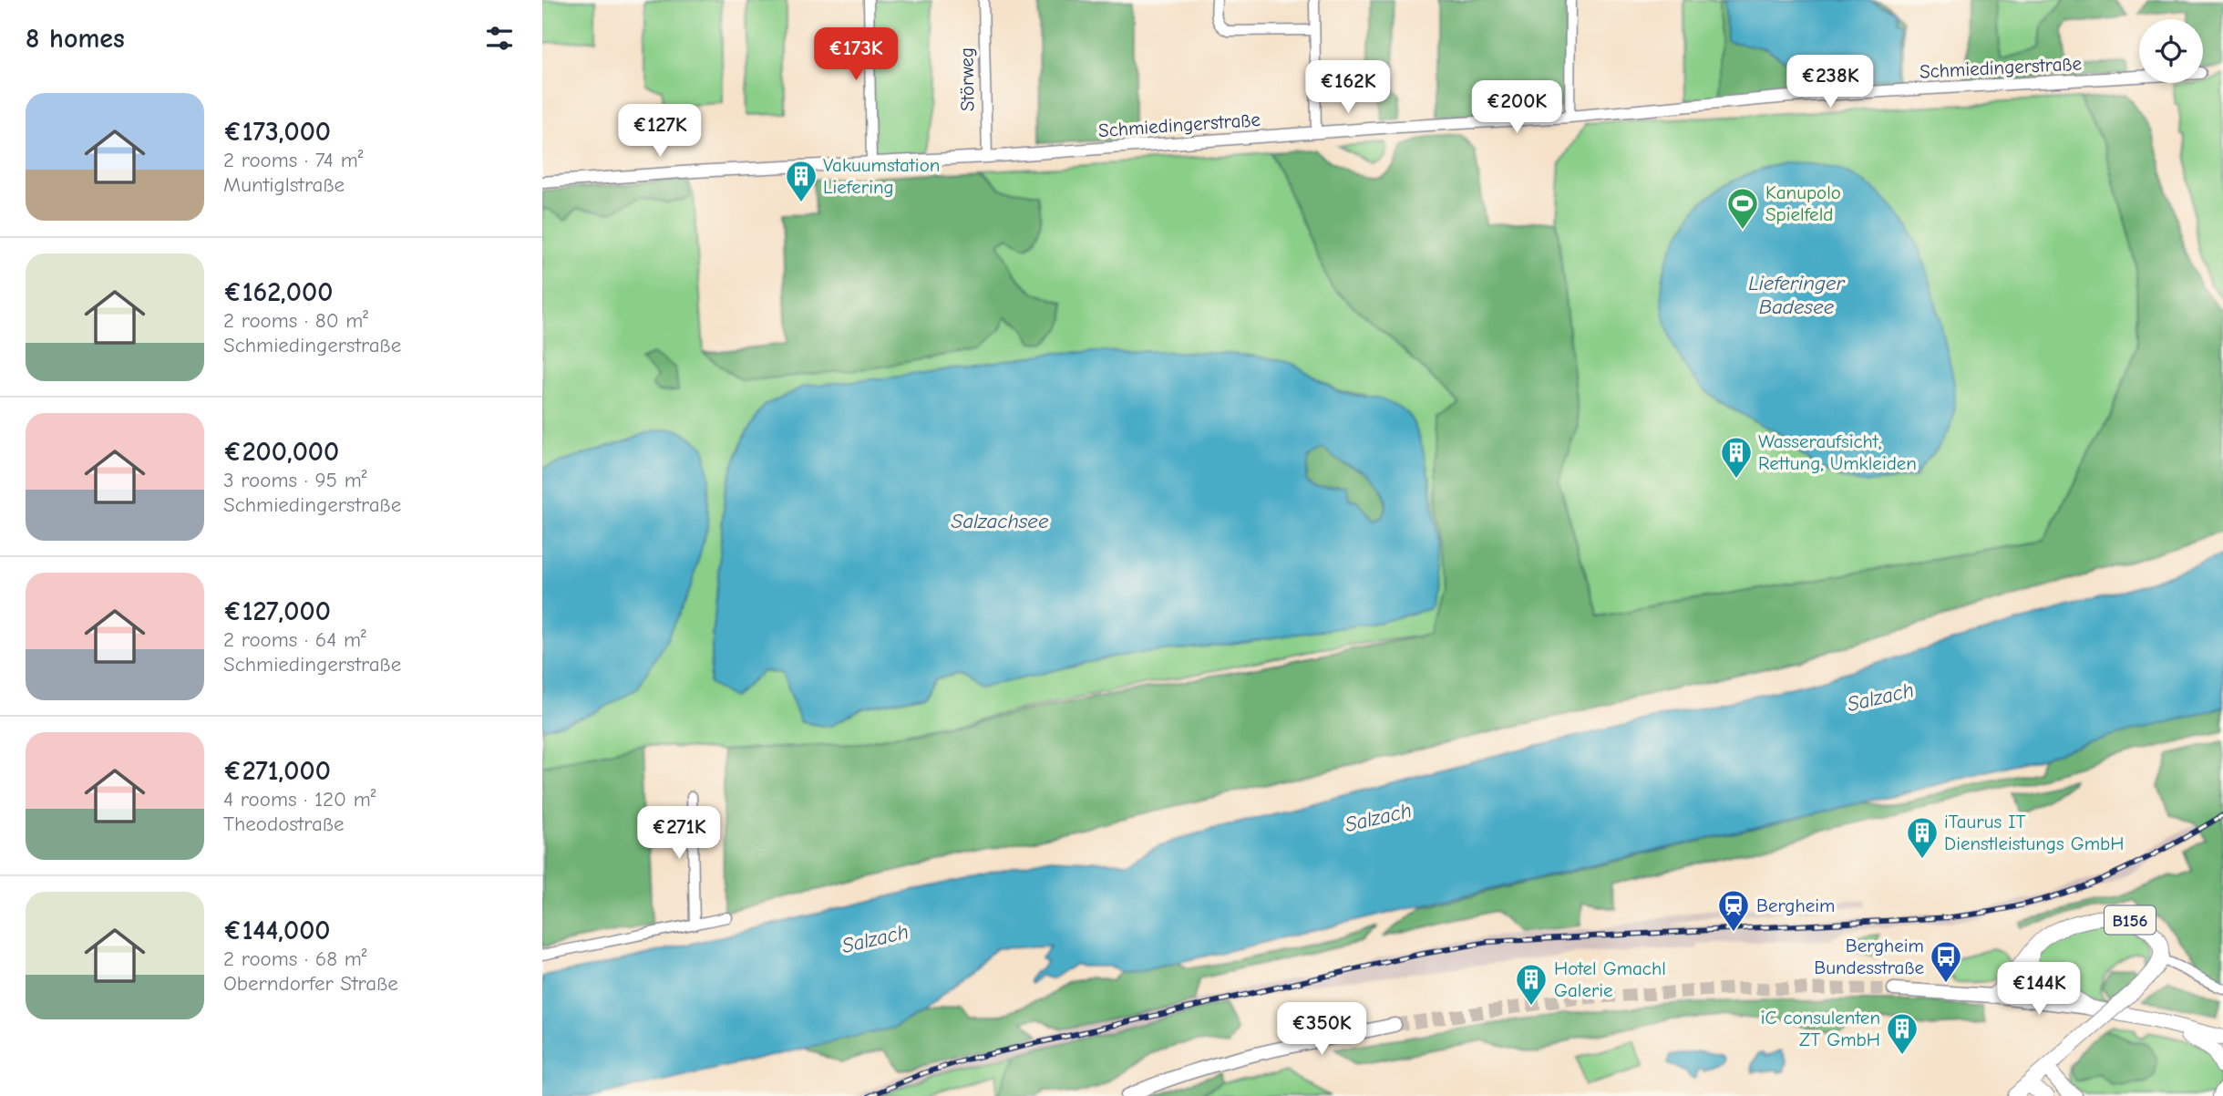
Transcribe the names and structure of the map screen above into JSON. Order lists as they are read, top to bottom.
{
  "streets": {
    "main road": ["B156"],
    "street": ["Schmiedingerstraße", "Störweg"]
  },
  "crossings": [
    ["Schmiedingerstraße", "Störweg"]
  ],
  "water": ["Lieferinger Badesee", "Salzachsee", "Salzach"],
  "places": {
    "building": [
      "Vakuumstation Liefering",
      "Wasseraufsicht, Rettung, Umkleiden",
      "iTaurus IT Dienstleistungs GmbH",
      "Hotel Gmachl Galerie",
      "iC consulenten ZT GmbH"
    ],
    "sports": ["Kanupolo Spielfeld"],
    "station": ["Bergheim"],
    "bus stop": ["Bergheim Bundesstraße"]
  },
  "page": {
    "heading": "8 homes",
    "price": [
      "€173K",
      "€238K",
      "€162K",
      "€200K",
      "€127K",
      "€271K",
      "€144K",
      "€350K"
    ],
    "list": [
      {
        "name": "€173,000",
        "note": "2 rooms · 74 m² · Muntiglstraße"
      },
      {
        "name": "€162,000",
        "note": "2 rooms · 80 m² · Schmiedingerstraße"
      },
      {
        "name": "€200,000",
        "note": "3 rooms · 95 m² · Schmiedingerstraße"
      },
      {
        "name": "€127,000",
        "note": "2 rooms · 64 m² · Schmiedingerstraße"
      },
      {
        "name": "€271,000",
        "note": "4 rooms · 120 m² · Theodostraße"
      },
      {
        "name": "€144,000",
        "note": "2 rooms · 68 m² · Oberndorfer Straße"
      }
    ]
  }
}
